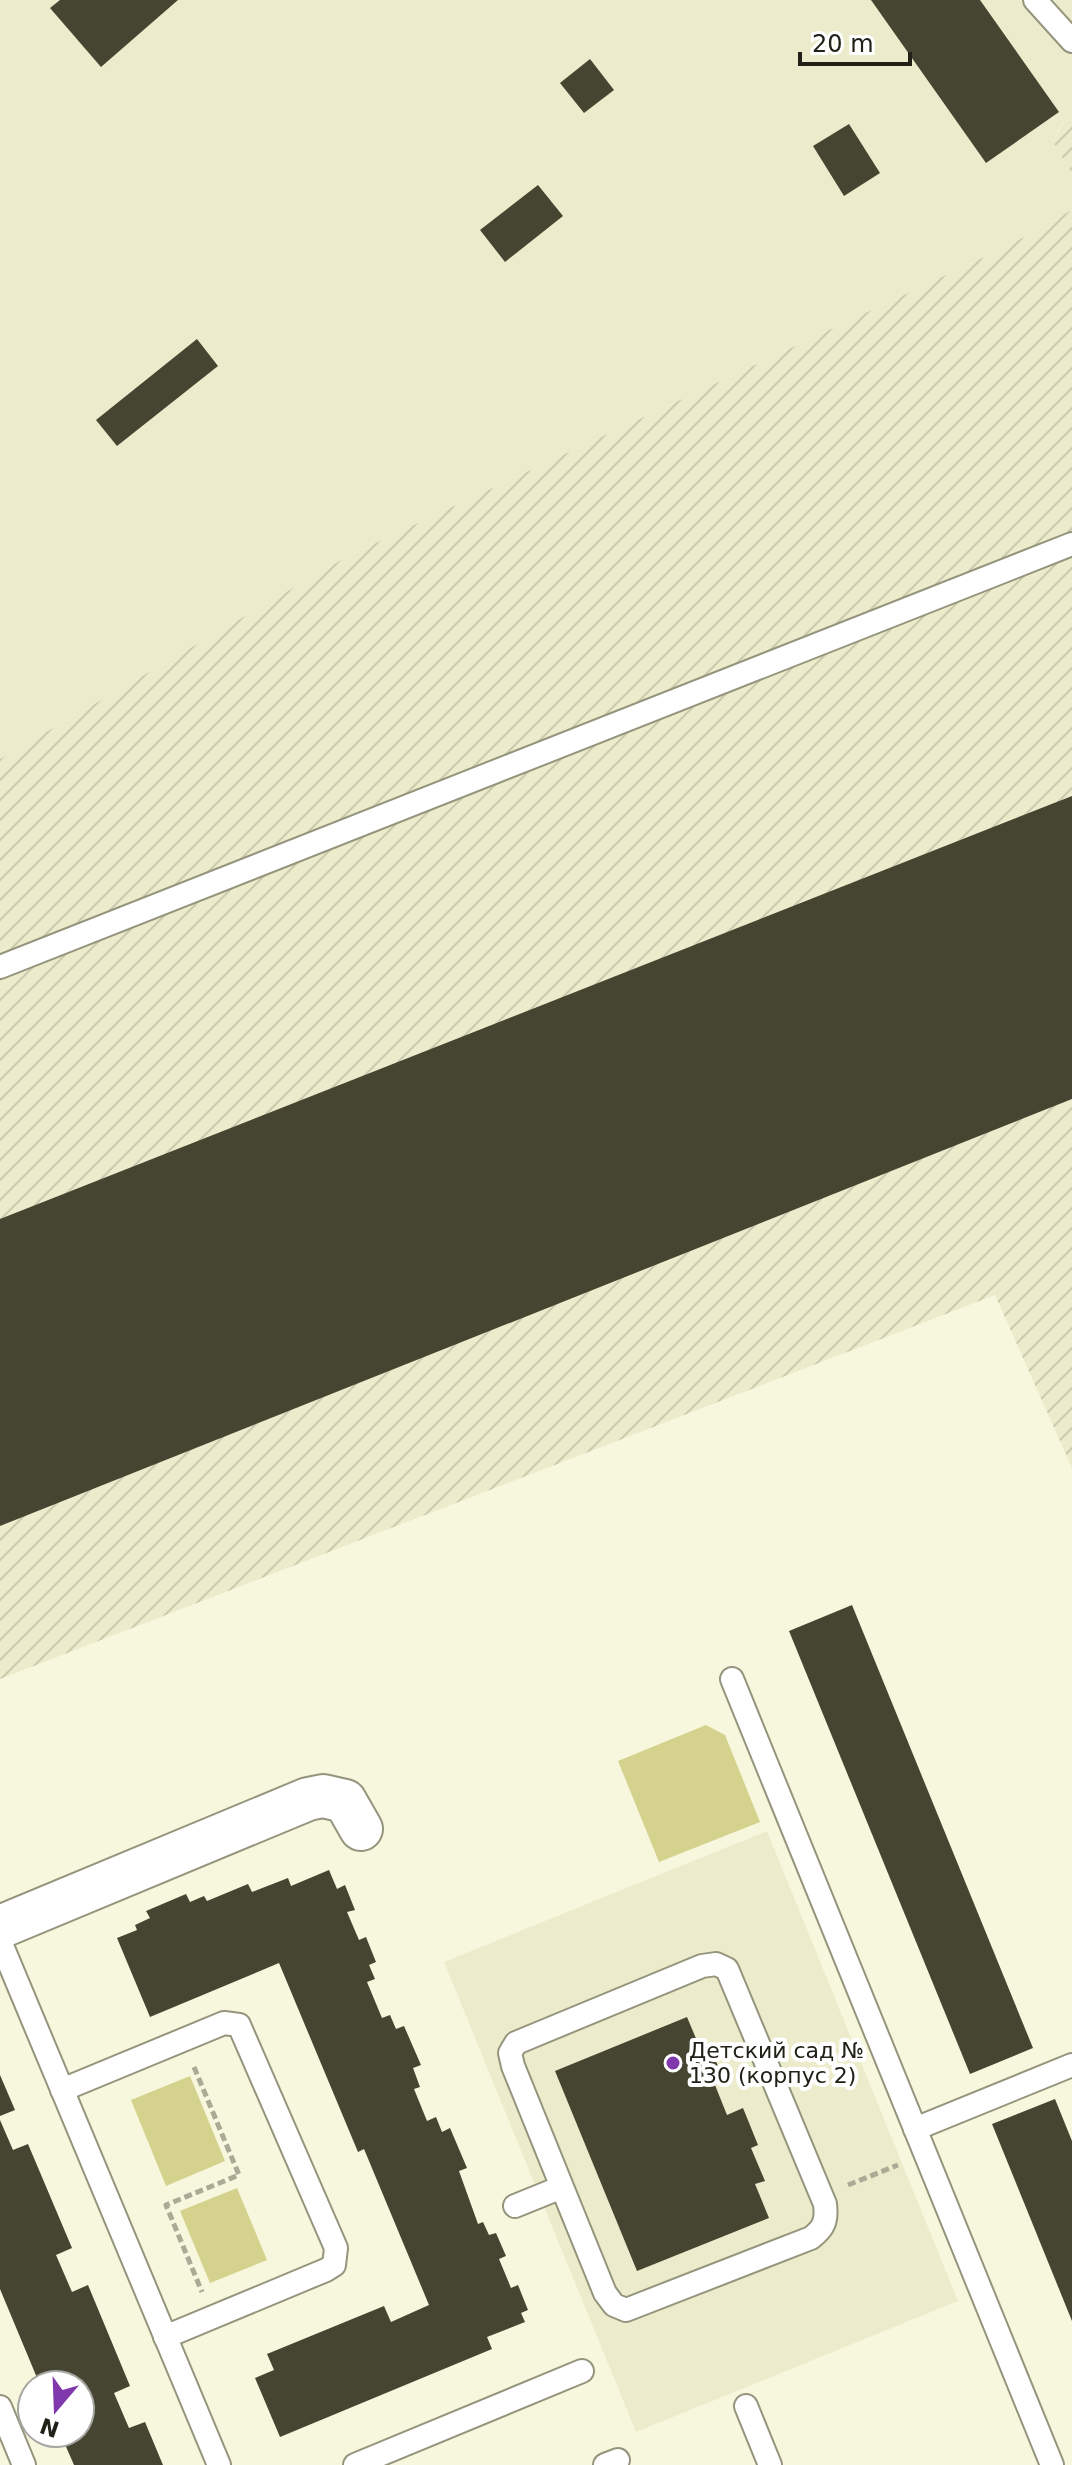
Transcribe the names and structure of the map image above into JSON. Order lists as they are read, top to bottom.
{
  "places": ["Детский сад № 130 (корпус 2)"],
  "scale_bar": "20 m",
  "north": "bottom"
}
